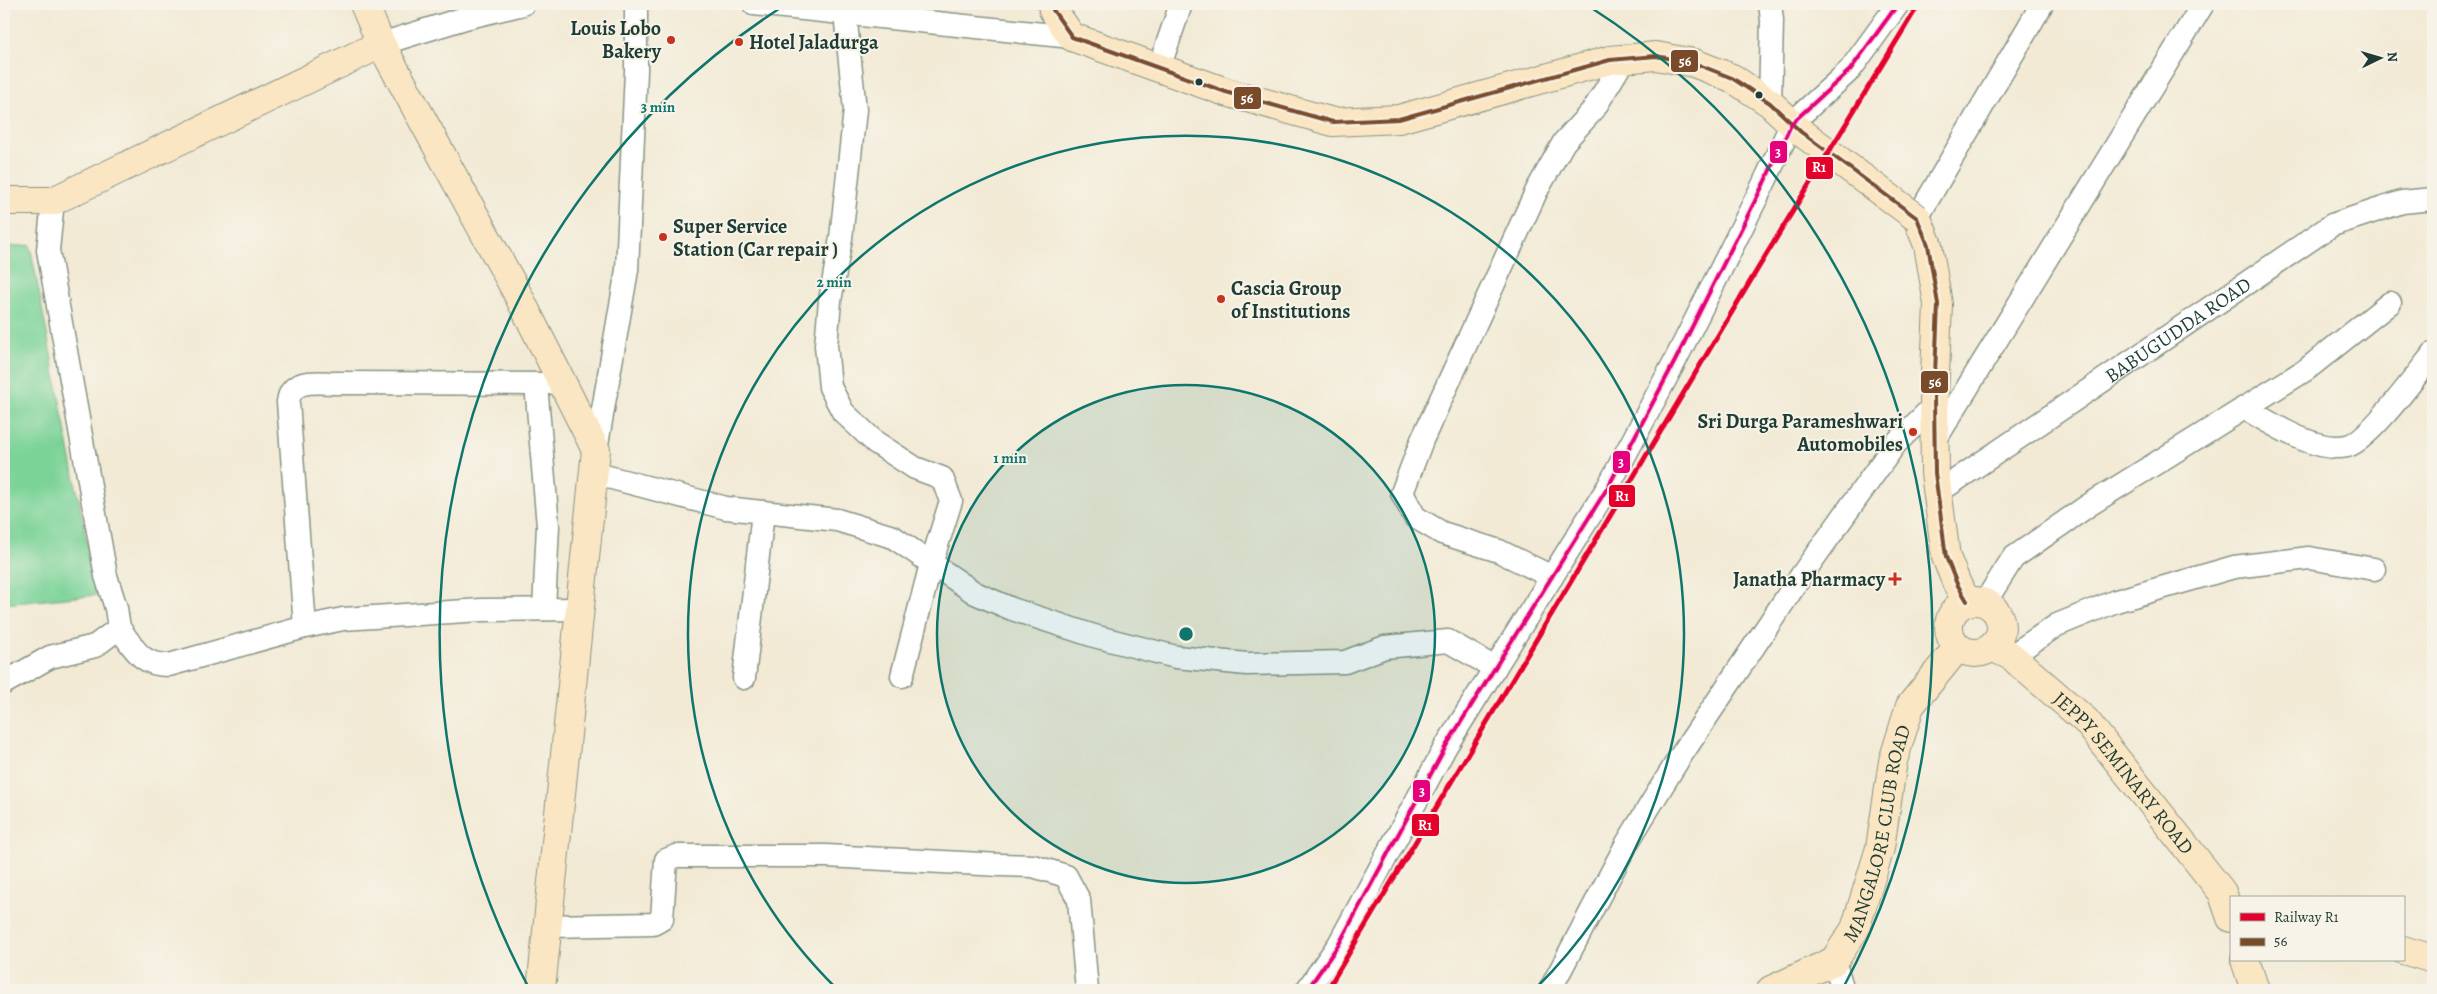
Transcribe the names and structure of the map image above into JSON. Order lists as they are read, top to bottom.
{
  "streets": {
    "main road": ["JEPPY SEMINARY ROAD", "MANGALORE CLUB ROAD"],
    "street": ["BABUGUDDA ROAD"]
  },
  "crossings": [
    ["JEPPY SEMINARY ROAD", "MANGALORE CLUB ROAD"]
  ],
  "places": {
    "other": [
      "Louis Lobo Bakery",
      "Hotel Jaladurga",
      "Super Service Station (Car repair )",
      "Cascia Group of Institutions",
      "Sri Durga Parameshwari Automobiles"
    ],
    "health": ["Janatha Pharmacy"]
  },
  "lines": ["rail line R1", "transit line 56", "transit line 3"],
  "legend": ["Railway R1", "56"],
  "north": "right",
  "rings": ["3 min", "2 min", "1 min"]
}
